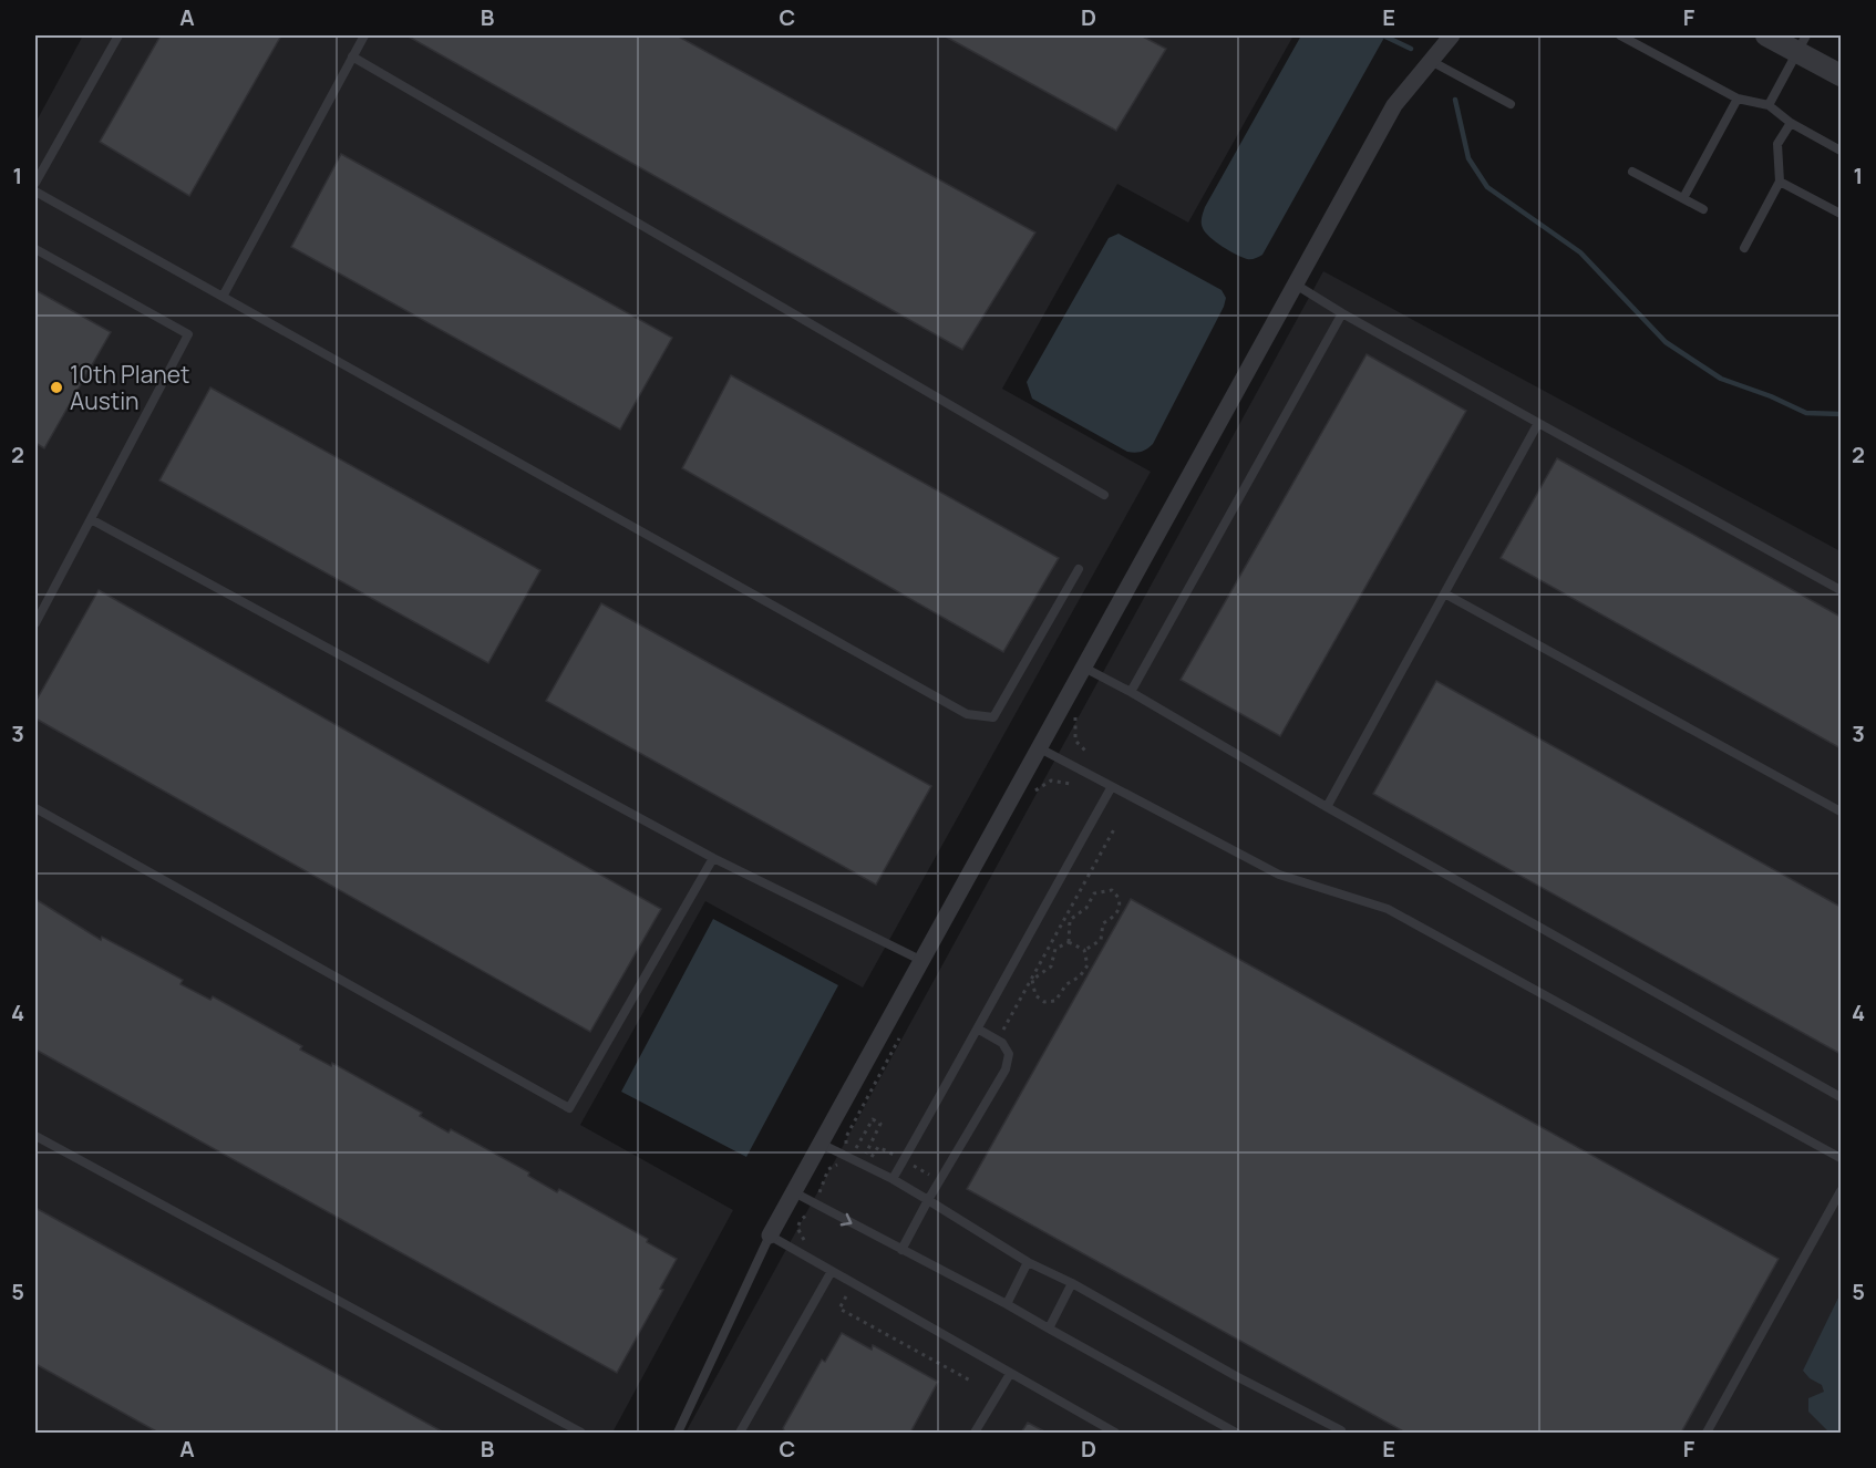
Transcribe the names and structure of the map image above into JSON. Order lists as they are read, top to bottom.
{
  "places": ["10th Planet Austin"],
  "grid": {
    "columns": [
      "A",
      "B",
      "C",
      "D",
      "E",
      "F"
    ],
    "rows": [
      "1",
      "2",
      "3",
      "4",
      "5"
    ]
  }
}
